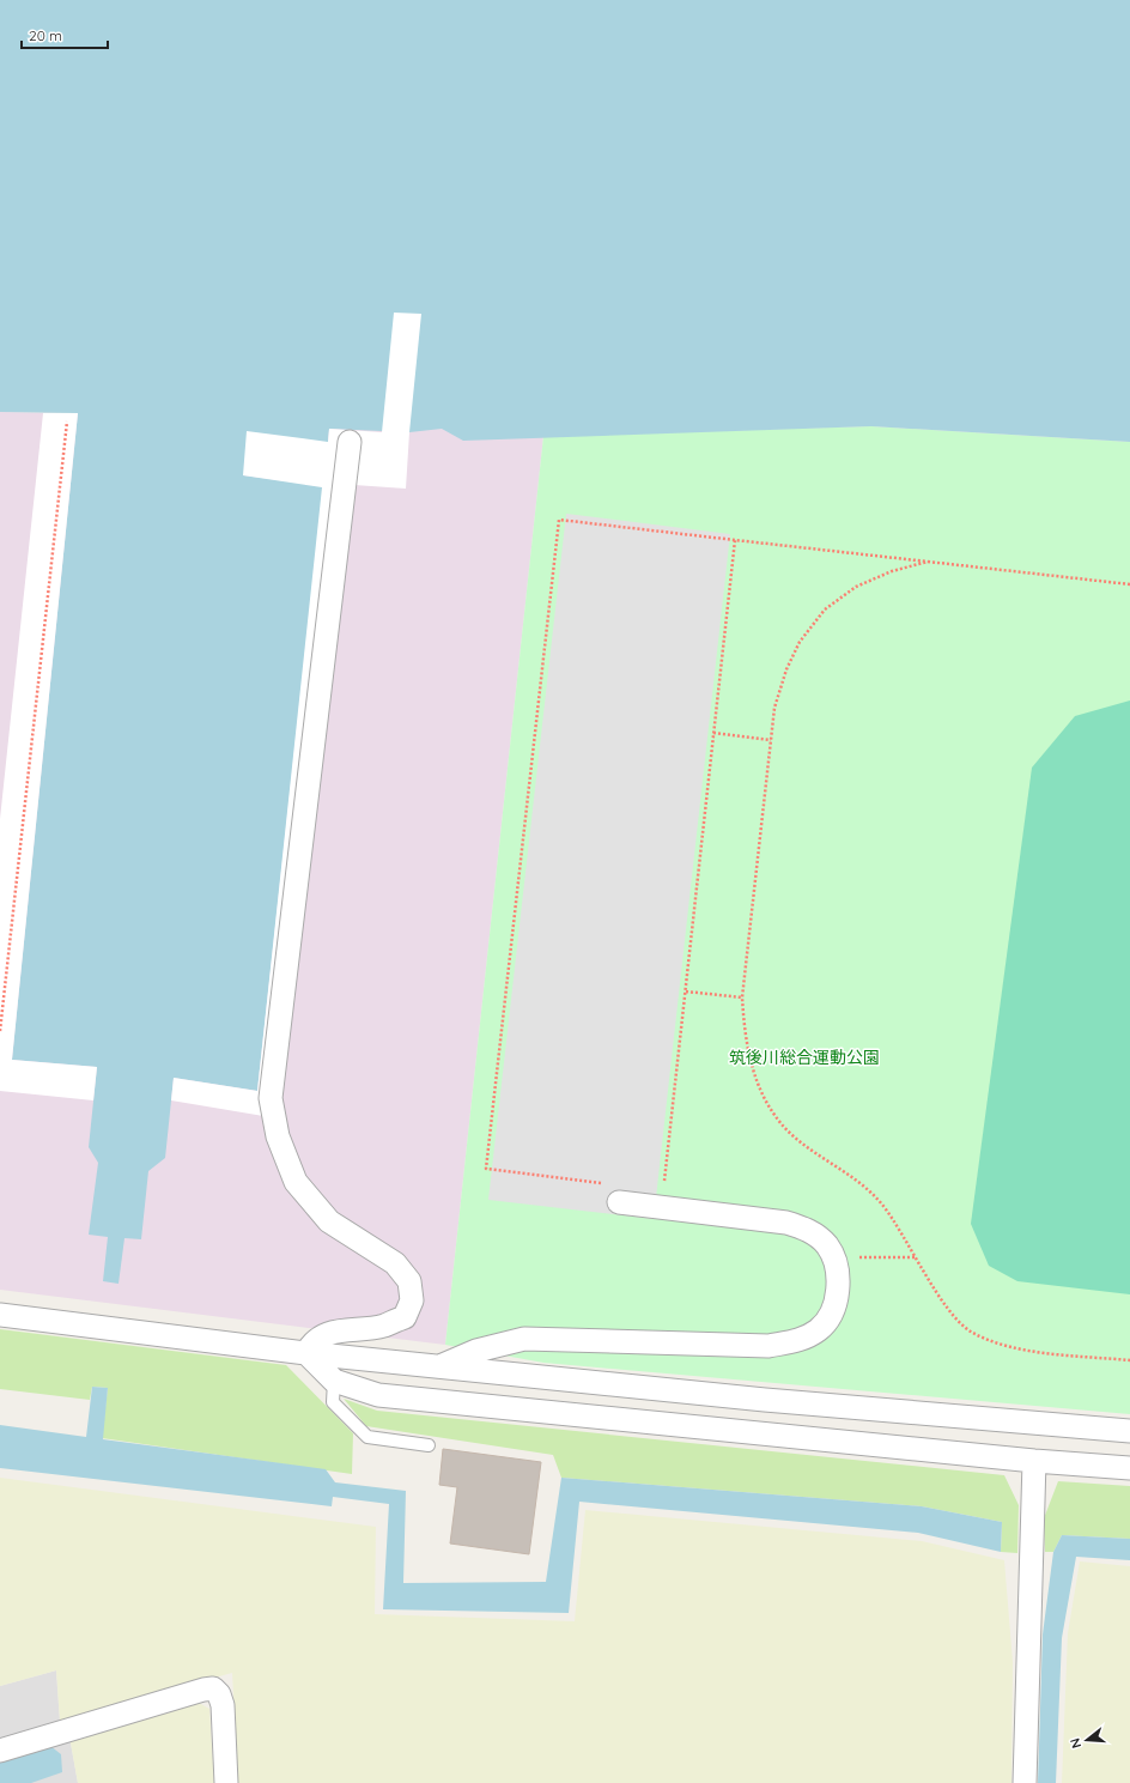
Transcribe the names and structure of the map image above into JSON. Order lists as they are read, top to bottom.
{
  "parks": ["筑後川総合運動公園"],
  "scale_bar": "20 m",
  "north": "left"
}
